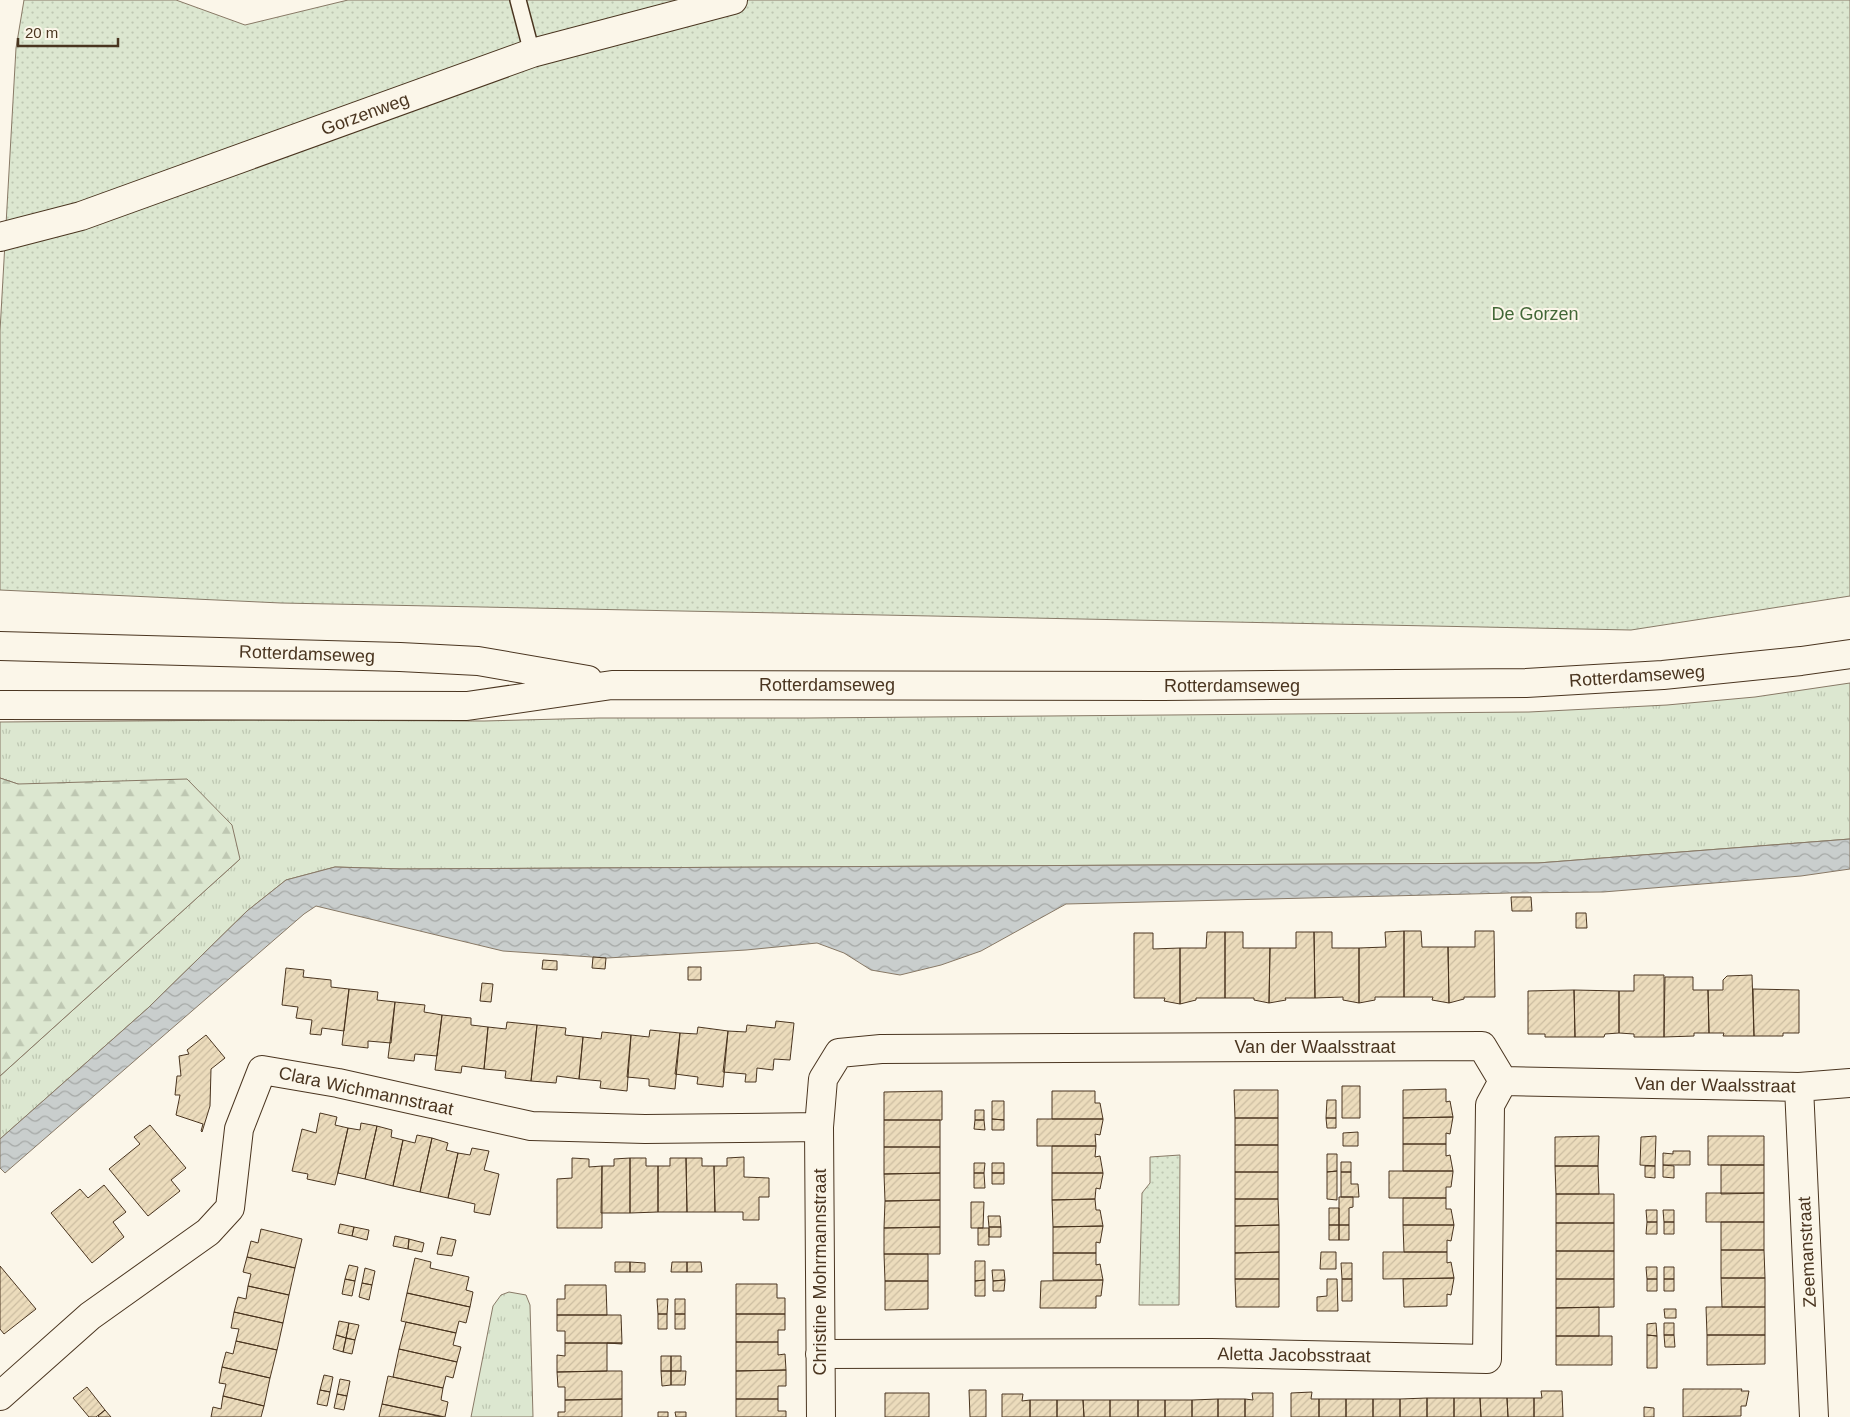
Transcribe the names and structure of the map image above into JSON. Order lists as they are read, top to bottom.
{
  "streets": {
    "street": [
      "Gorzenweg",
      "Rotterdamseweg",
      "Van der Waalsstraat",
      "Clara Wichmannstraat",
      "Zeemanstraat",
      "Christine Mohrmannstraat",
      "Aletta Jacobsstraat"
    ]
  },
  "crossings": [
    ["Van der Waalsstraat", "Clara Wichmannstraat"],
    ["Van der Waalsstraat", "Zeemanstraat"],
    ["Van der Waalsstraat", "Christine Mohrmannstraat"],
    ["Van der Waalsstraat", "Aletta Jacobsstraat"],
    ["Clara Wichmannstraat", "Christine Mohrmannstraat"],
    ["Christine Mohrmannstraat", "Aletta Jacobsstraat"]
  ],
  "parks": ["De Gorzen"],
  "scale_bar": "20 m"
}
